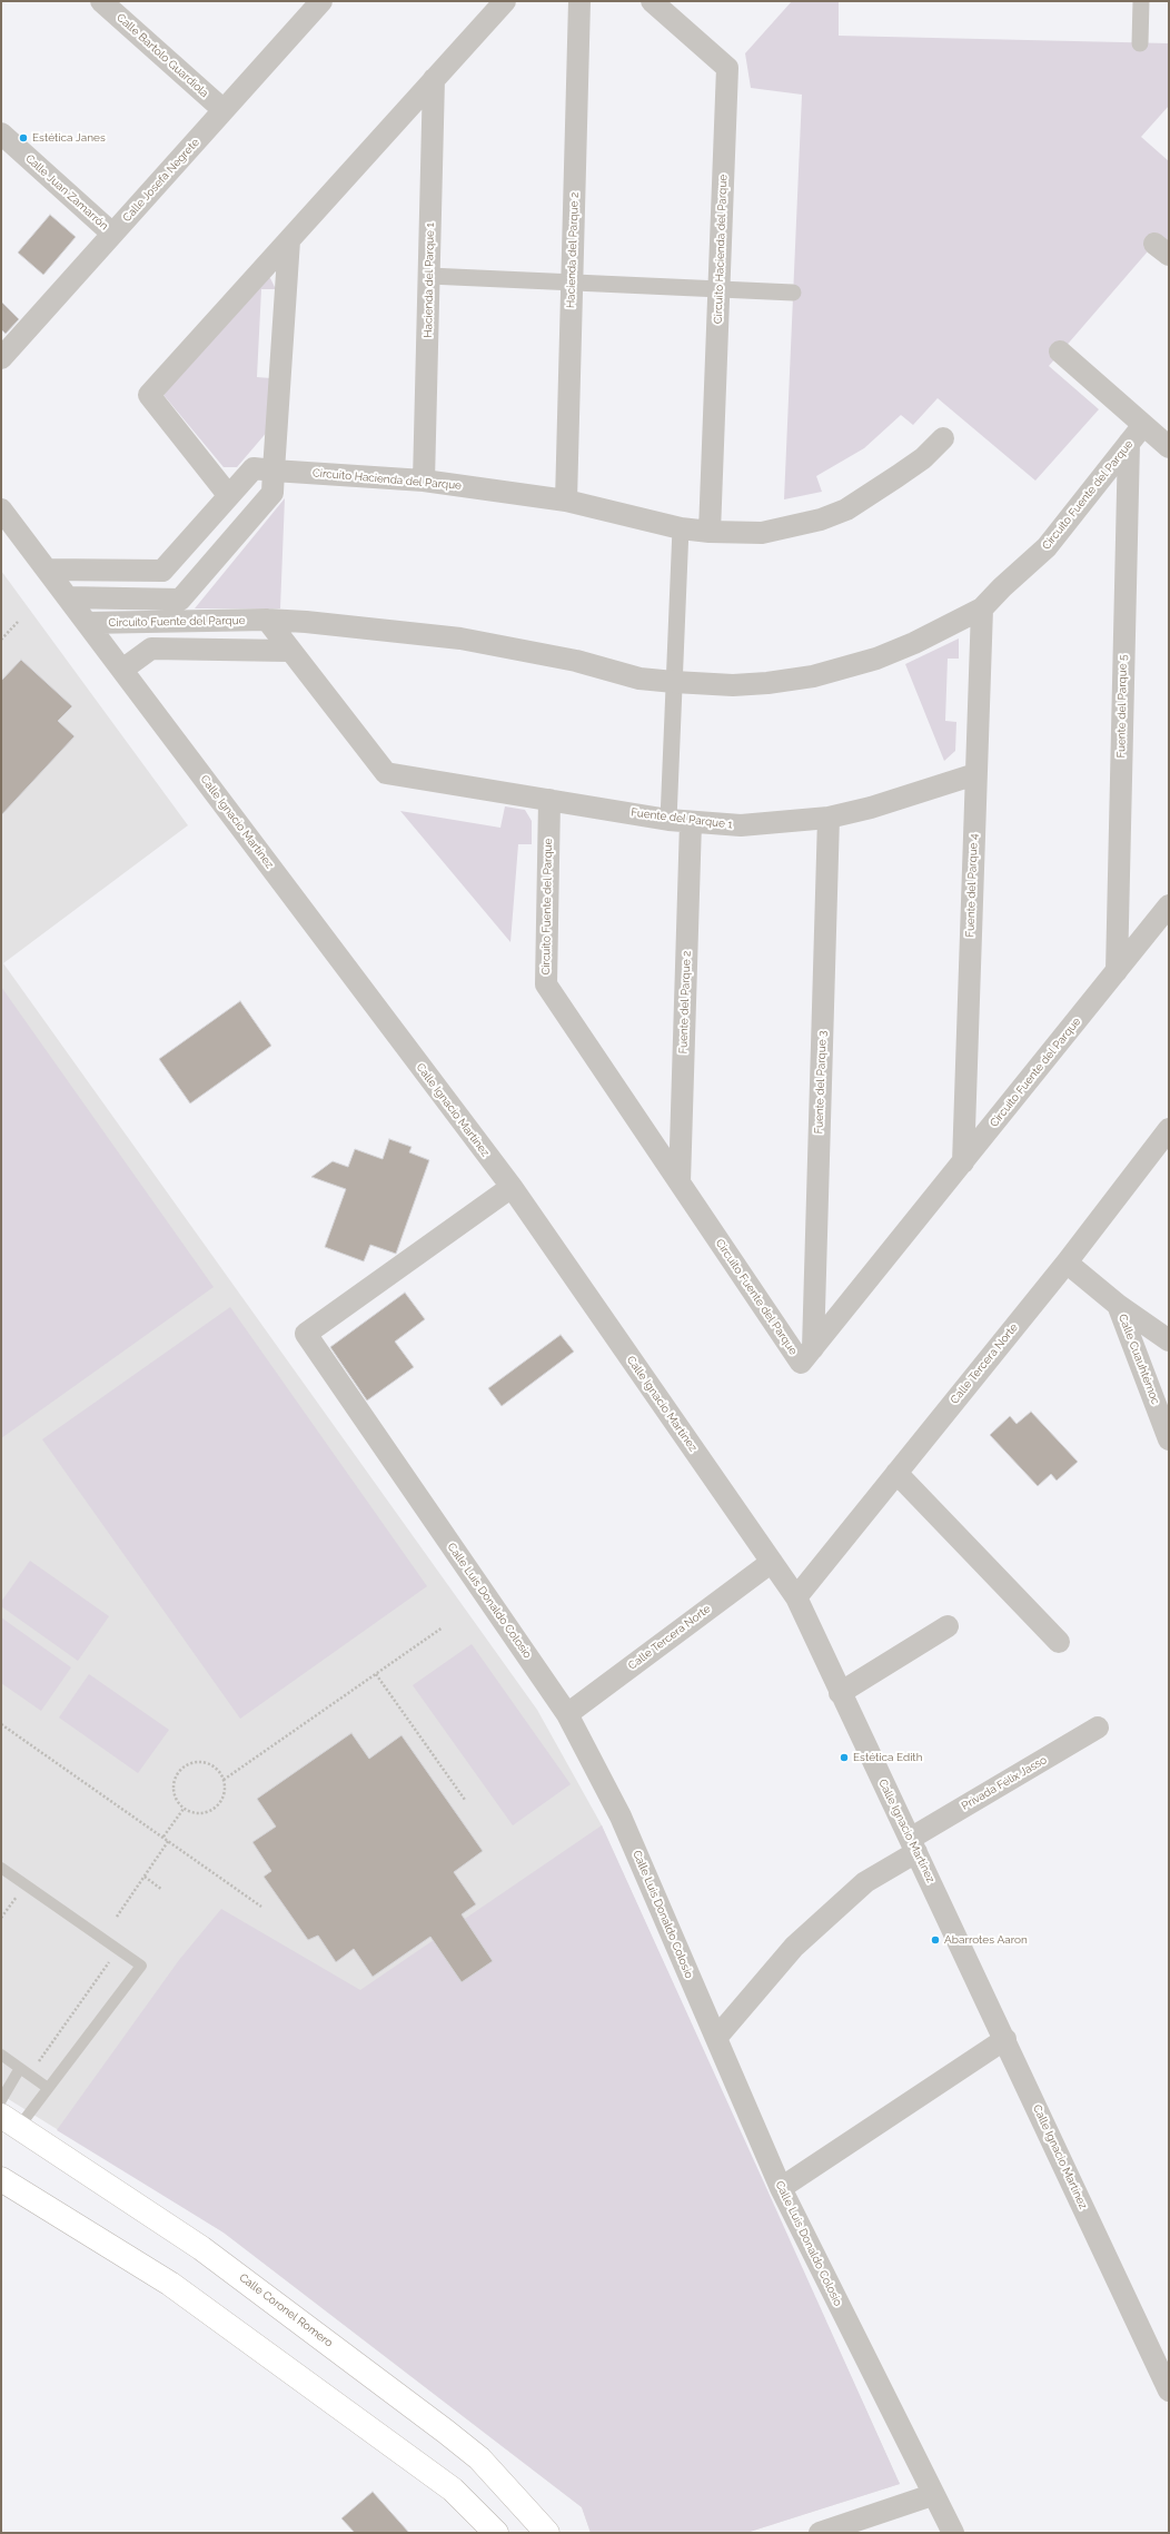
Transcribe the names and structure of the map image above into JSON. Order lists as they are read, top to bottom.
{
  "streets": {
    "main road": ["Calle Coronel Romero"],
    "street": [
      "Calle Bartolo Guardiola",
      "Calle Josefa Negrete",
      "Calle Juan Zamarrón",
      "Circuito Hacienda del Parque",
      "Hacienda del Parque 2",
      "Hacienda del Parque 1",
      "Circuito Fuente del Parque",
      "Fuente del Parque 5",
      "Fuente del Parque 1",
      "Calle Ignacio Martínez",
      "Fuente del Parque 4",
      "Fuente del Parque 2",
      "Fuente del Parque 3",
      "Calle Cuauhtémoc",
      "Calle Tercera Norte",
      "Calle Luis Donaldo Colosio",
      "Privada Félix Jasso"
    ]
  },
  "crossings": [
    ["Calle Bartolo Guardiola", "Calle Josefa Negrete"],
    ["Calle Josefa Negrete", "Calle Juan Zamarrón"],
    ["Circuito Hacienda del Parque", "Hacienda del Parque 2"],
    ["Circuito Hacienda del Parque", "Hacienda del Parque 1"],
    ["Circuito Hacienda del Parque", "Calle Ignacio Martínez"],
    ["Circuito Fuente del Parque", "Fuente del Parque 5"],
    ["Circuito Fuente del Parque", "Fuente del Parque 1"],
    ["Circuito Fuente del Parque", "Calle Ignacio Martínez"],
    ["Circuito Fuente del Parque", "Fuente del Parque 4"],
    ["Circuito Fuente del Parque", "Fuente del Parque 2"],
    ["Circuito Fuente del Parque", "Fuente del Parque 3"],
    ["Fuente del Parque 1", "Fuente del Parque 4"],
    ["Fuente del Parque 1", "Fuente del Parque 2"],
    ["Fuente del Parque 1", "Fuente del Parque 3"],
    ["Calle Ignacio Martínez", "Calle Tercera Norte"],
    ["Calle Ignacio Martínez", "Calle Luis Donaldo Colosio"],
    ["Calle Ignacio Martínez", "Privada Félix Jasso"],
    ["Calle Tercera Norte", "Calle Luis Donaldo Colosio"],
    ["Calle Luis Donaldo Colosio", "Privada Félix Jasso"]
  ],
  "places": ["Estética Janes", "Estética Edith", "Abarrotes Aaron"]
}
